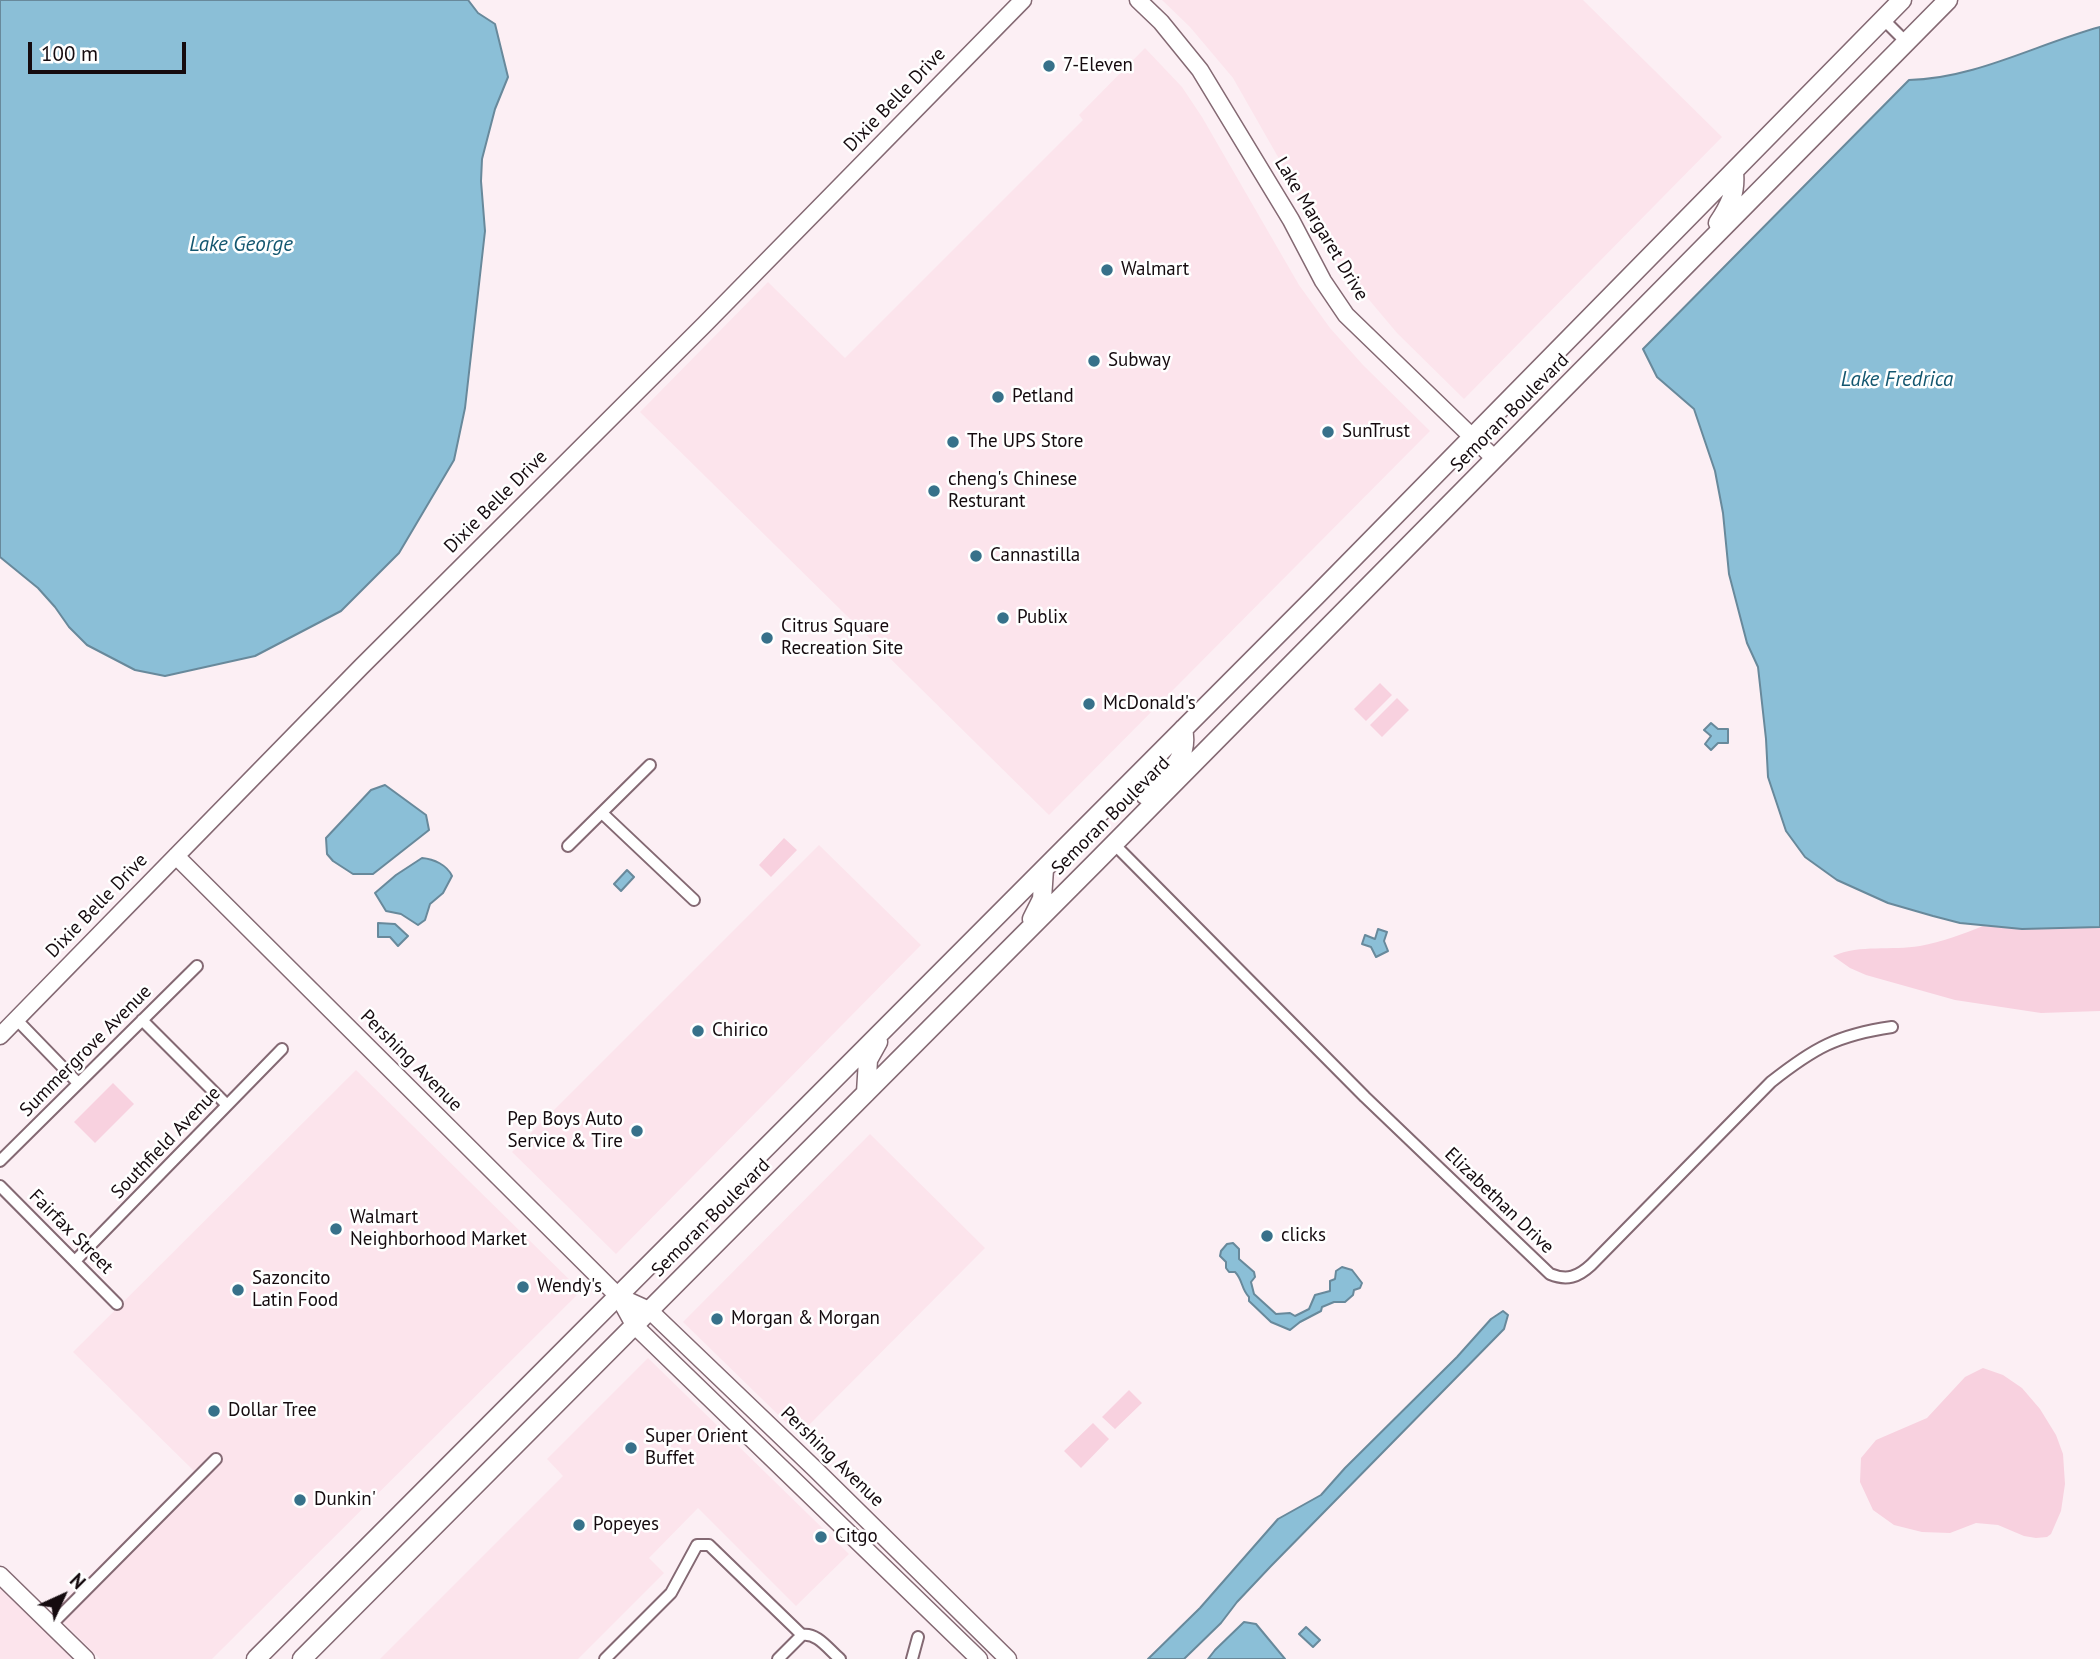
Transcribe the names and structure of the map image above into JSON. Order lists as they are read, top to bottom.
{
  "streets": {
    "main road": ["Semoran Boulevard"],
    "street": [
      "Dixie Belle Drive",
      "Lake Margaret Drive",
      "Summergrove Avenue",
      "Pershing Avenue",
      "Southfield Avenue",
      "Elizabethan Drive",
      "Fairfax Street"
    ]
  },
  "crossings": [
    ["Dixie Belle Drive", "Pershing Avenue"],
    ["Lake Margaret Drive", "Semoran Boulevard"],
    ["Semoran Boulevard", "Pershing Avenue"],
    ["Semoran Boulevard", "Elizabethan Drive"],
    ["Southfield Avenue", "Fairfax Street"]
  ],
  "water": ["Lake George", "Lake Fredrica"],
  "places": [
    "7-Eleven",
    "Walmart",
    "Subway",
    "Petland",
    "SunTrust",
    "The UPS Store",
    "cheng's Chinese Resturant",
    "Cannastilla",
    "Publix",
    "Citrus Square Recreation Site",
    "McDonald's",
    "Chirico",
    "Pep Boys Auto Service & Tire",
    "Walmart Neighborhood Market",
    "clicks",
    "Wendy's",
    "Sazoncito Latin Food",
    "Morgan & Morgan",
    "Dollar Tree",
    "Super Orient Buffet",
    "Dunkin'",
    "Popeyes",
    "Citgo"
  ],
  "scale_bar": "100 m",
  "north": "top right"
}
